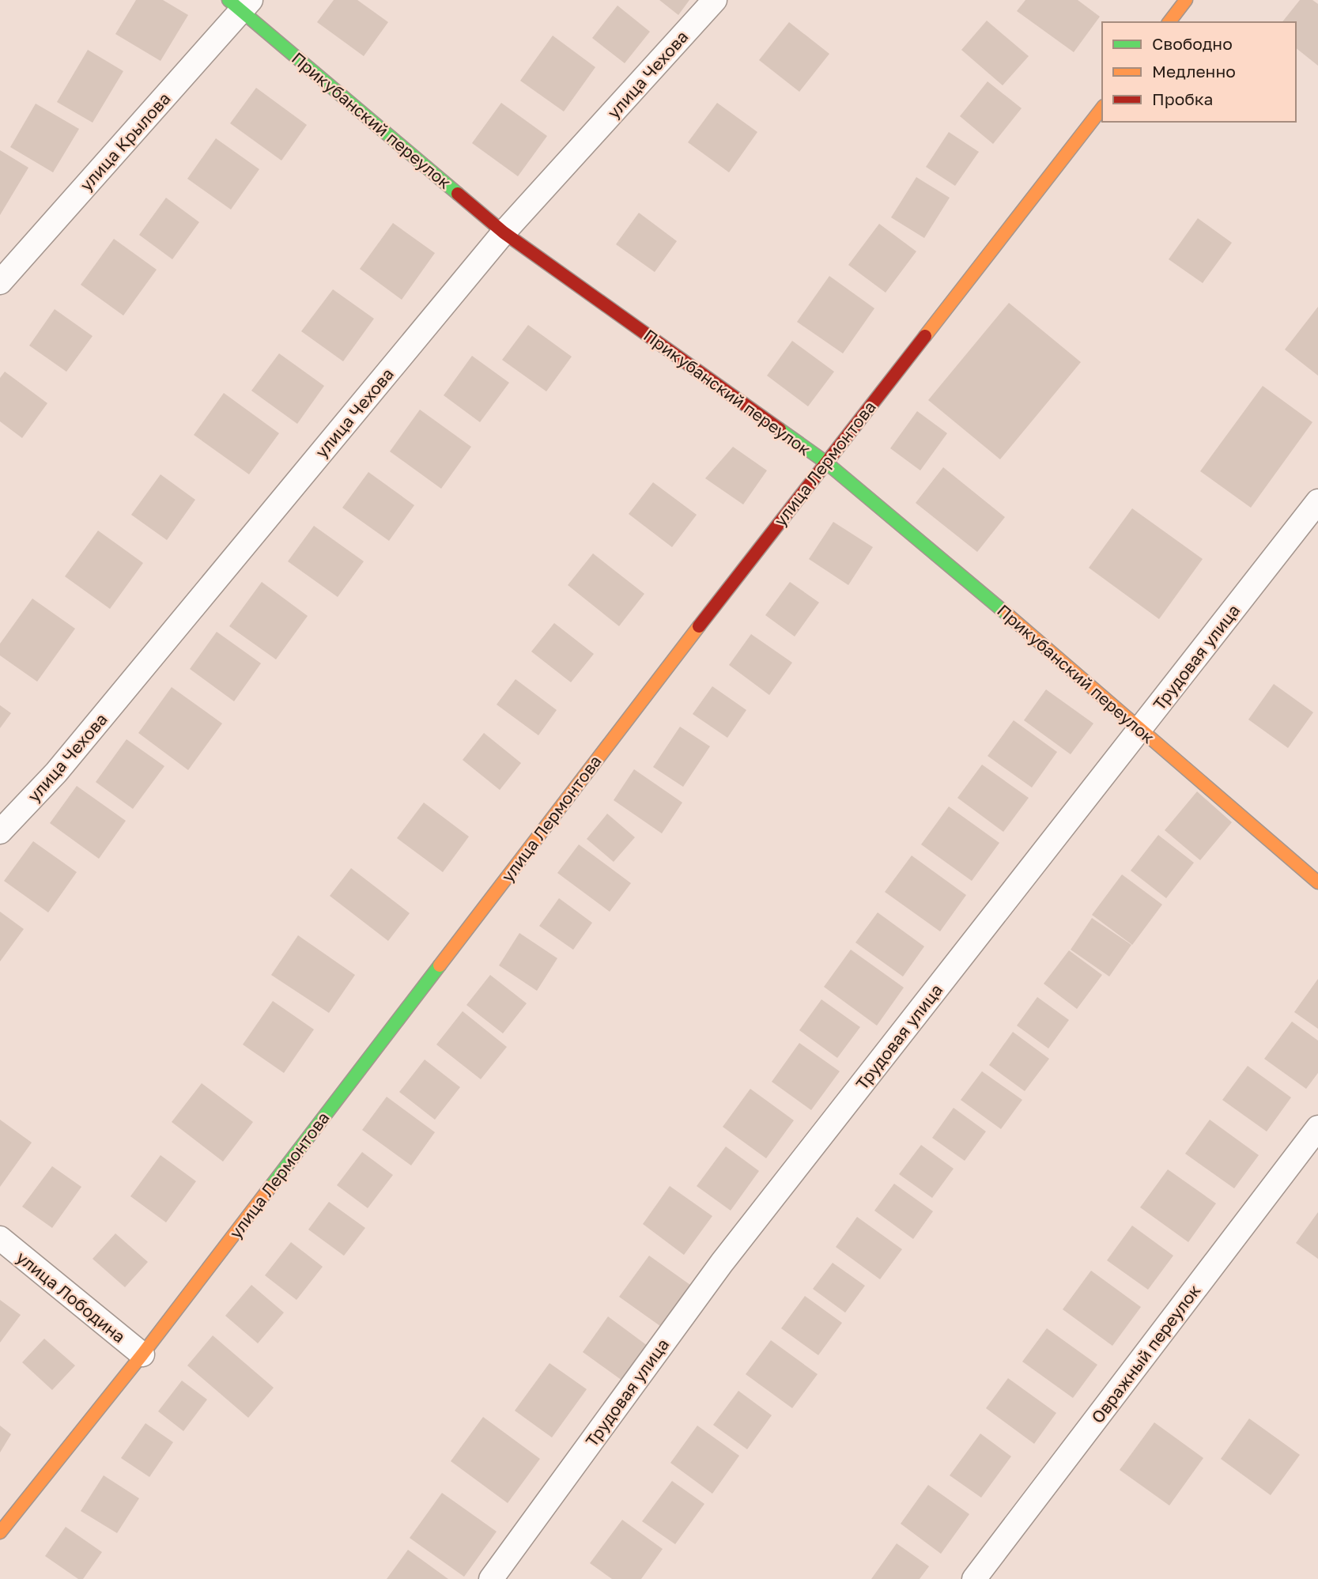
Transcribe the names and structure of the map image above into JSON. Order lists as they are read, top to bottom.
{
  "streets": {
    "street": [
      "улица Чехова",
      "Прикубанский переулок",
      "улица Крылова",
      "улица Лермонтова",
      "Трудовая улица",
      "улица Лободина",
      "Овражный переулок"
    ]
  },
  "crossings": [
    ["улица Чехова", "Прикубанский переулок"],
    ["Прикубанский переулок", "улица Крылова"],
    ["Прикубанский переулок", "улица Лермонтова"],
    ["Прикубанский переулок", "Трудовая улица"],
    ["улица Лермонтова", "улица Лободина"]
  ],
  "legend": ["Свободно", "Медленно", "Пробка"]
}
